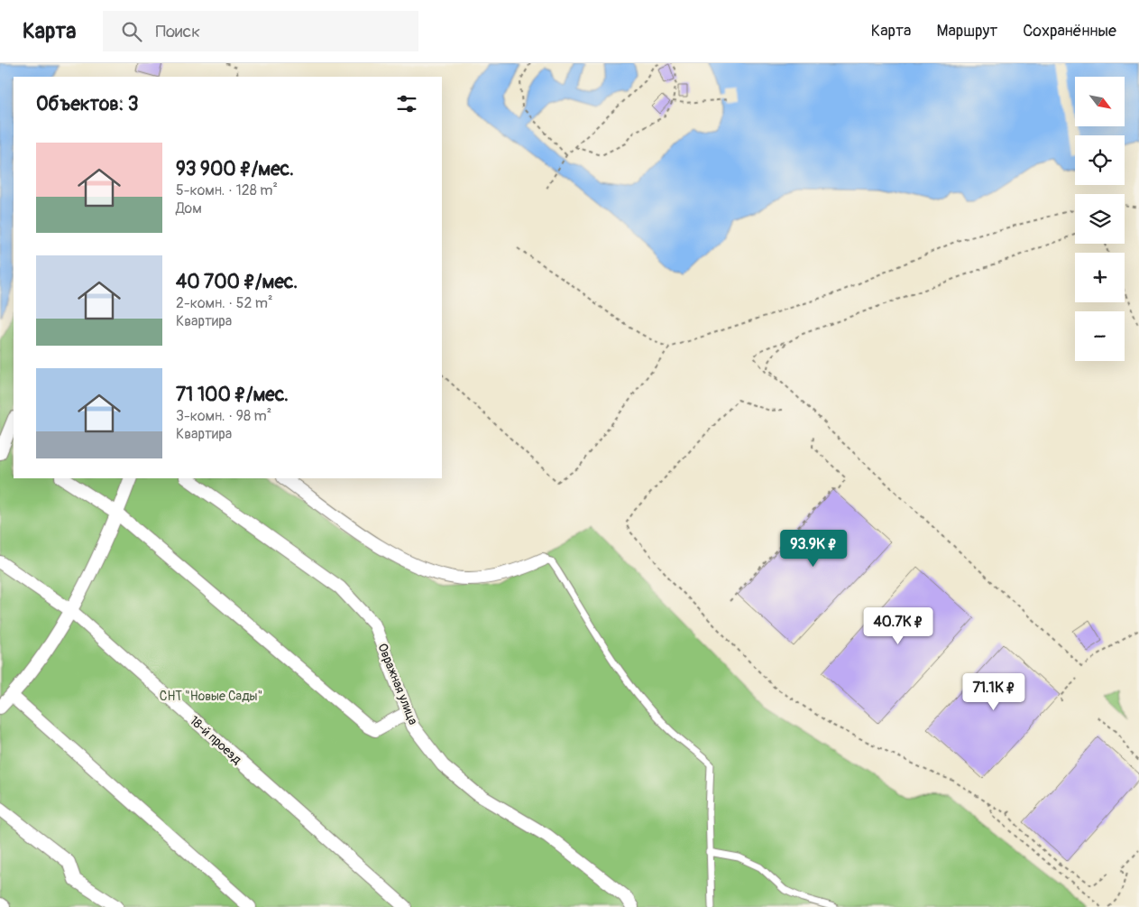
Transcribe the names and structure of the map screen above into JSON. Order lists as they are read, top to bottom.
{
  "streets": {
    "street": ["Овражная улица", "18-й проезд"]
  },
  "parks": ["СНТ \"Новые Сады\""],
  "north": "bottom right",
  "page": {
    "header": "Карта",
    "search": "Поиск",
    "nav": ["Карта", "Маршрут", "Сохранённые"],
    "map_buttons": ["+", "−"],
    "heading": "Объектов: 3",
    "list": [
      {
        "name": "93 900 ₽/мес.",
        "note": "5-комн. · 128 m² · Дом"
      },
      {
        "name": "40 700 ₽/мес.",
        "note": "2-комн. · 52 m² · Квартира"
      },
      {
        "name": "71 100 ₽/мес.",
        "note": "3-комн. · 98 m² · Квартира"
      }
    ],
    "price": ["93.9K ₽", "40.7K ₽", "71.1K ₽"]
  }
}
